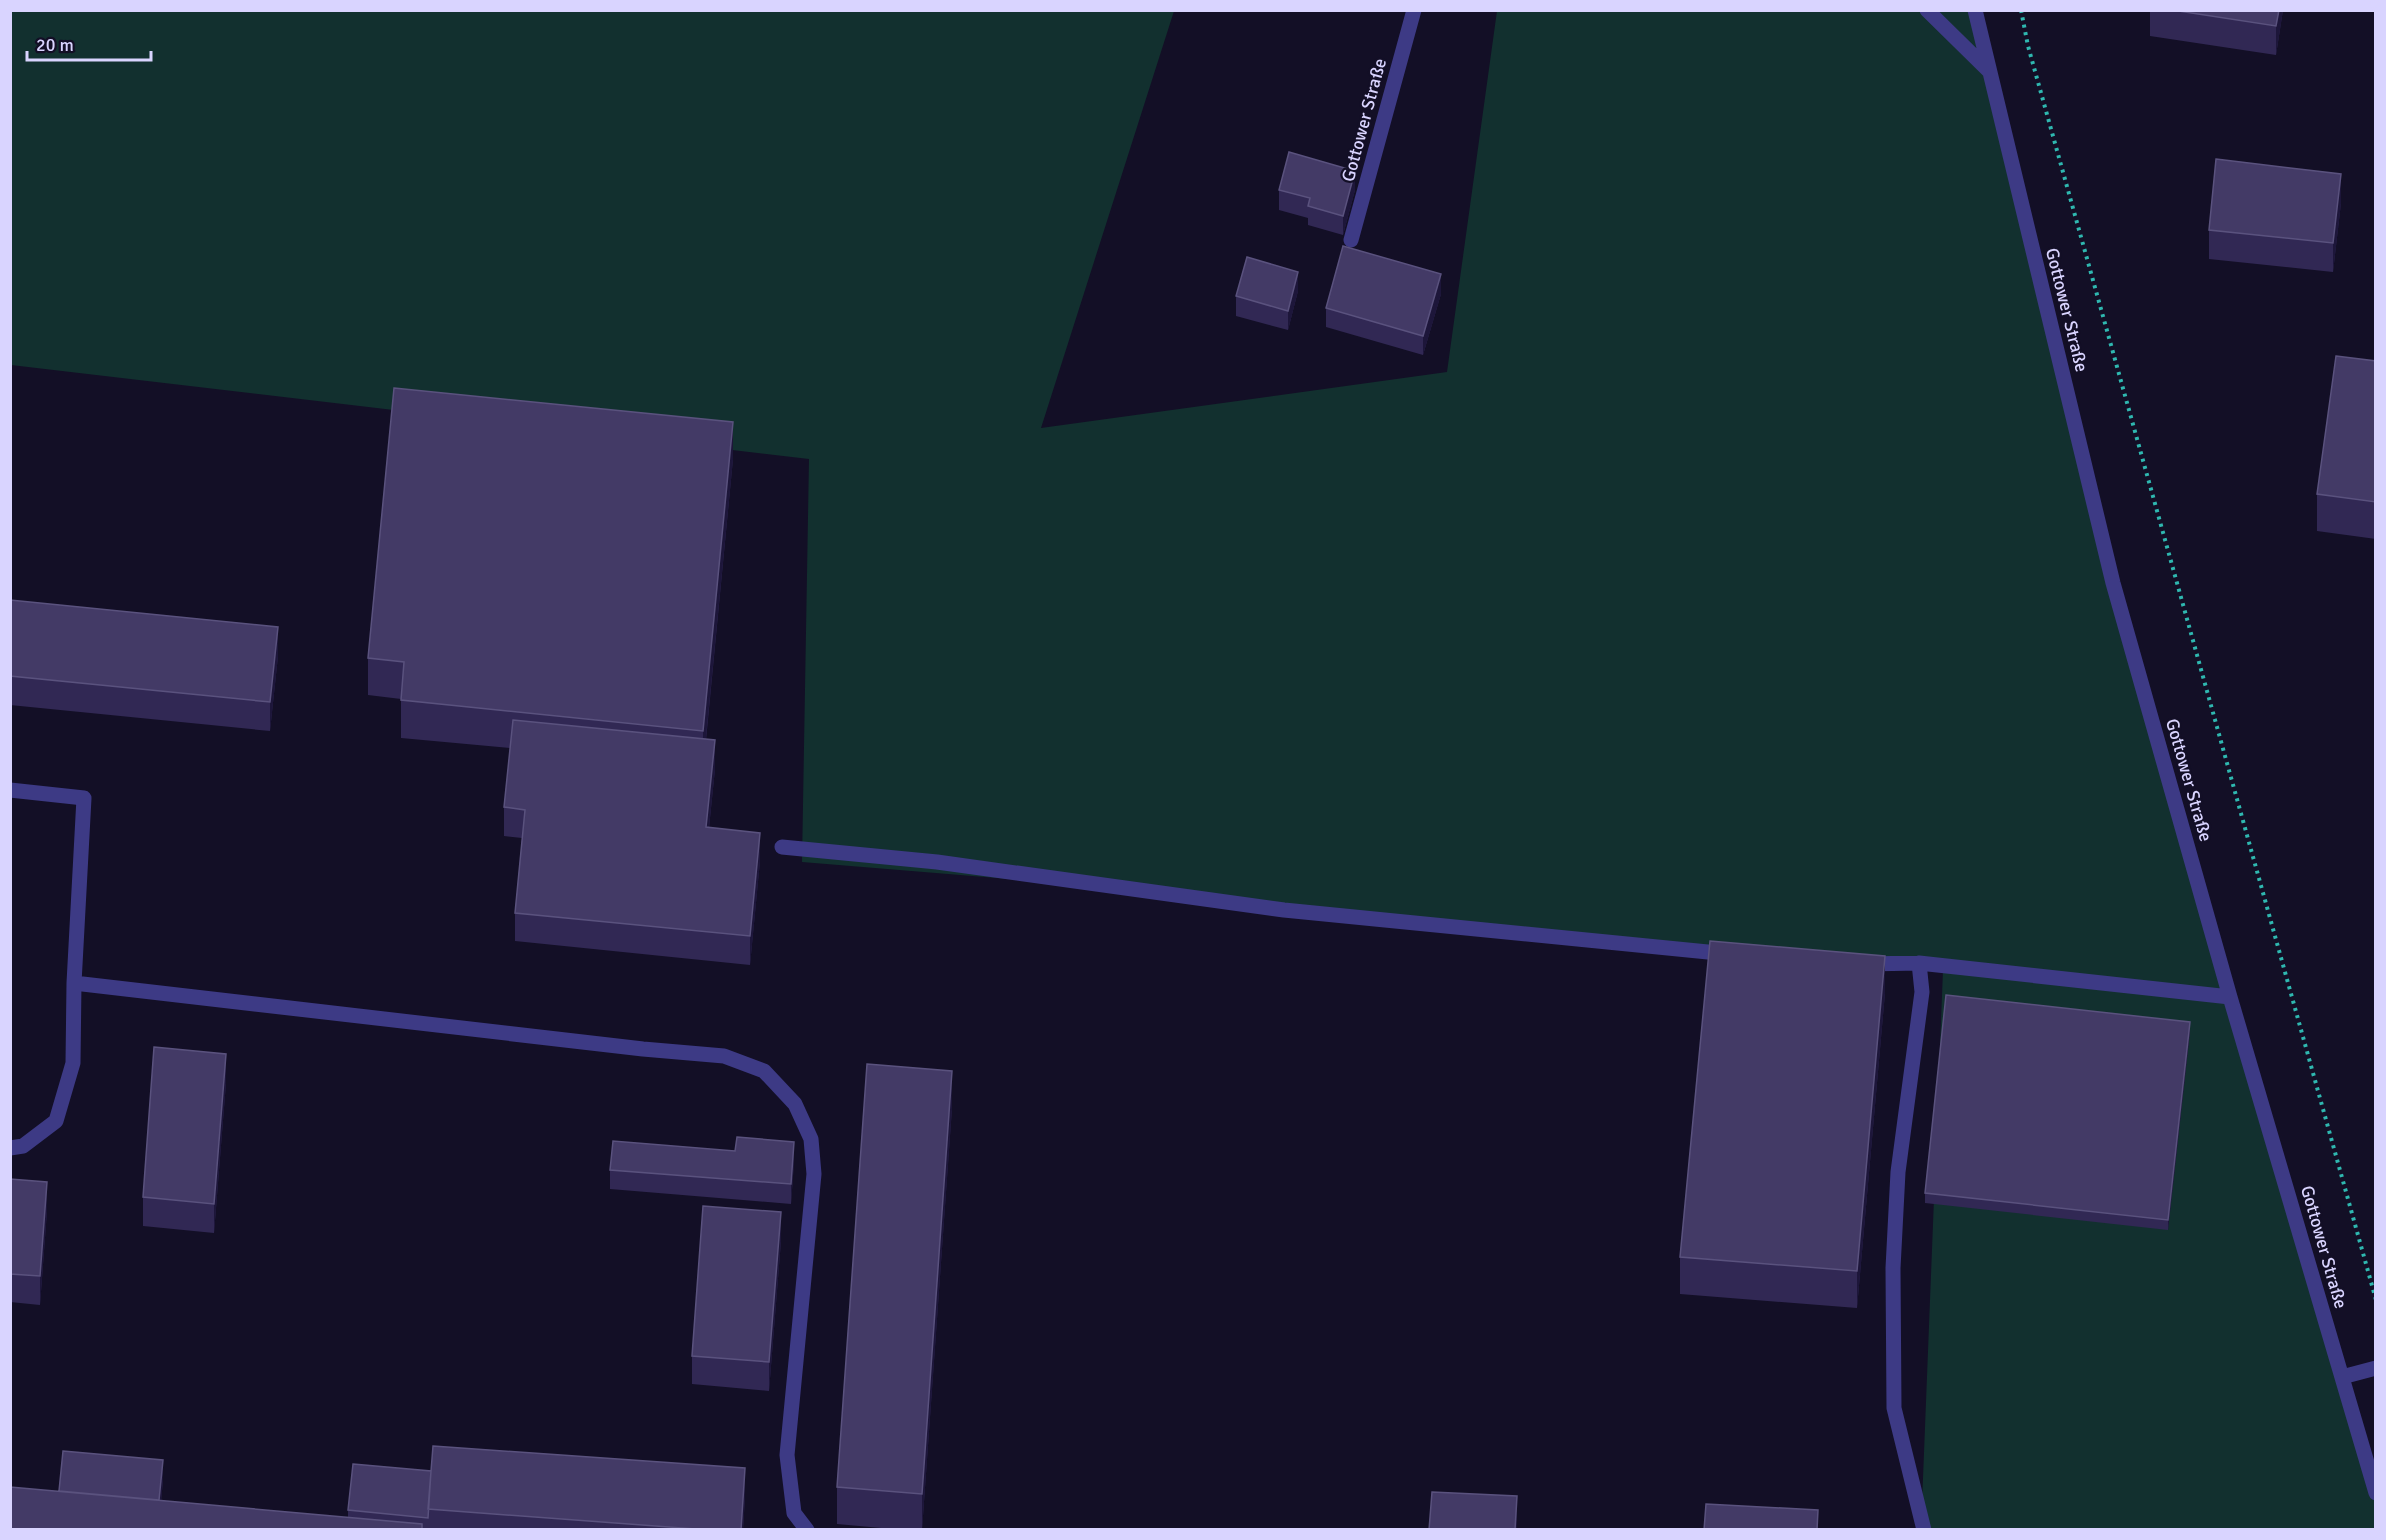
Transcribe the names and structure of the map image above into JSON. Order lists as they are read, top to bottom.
{
  "streets": {
    "street": ["Gottower Straße"]
  },
  "scale_bar": "20 m"
}
